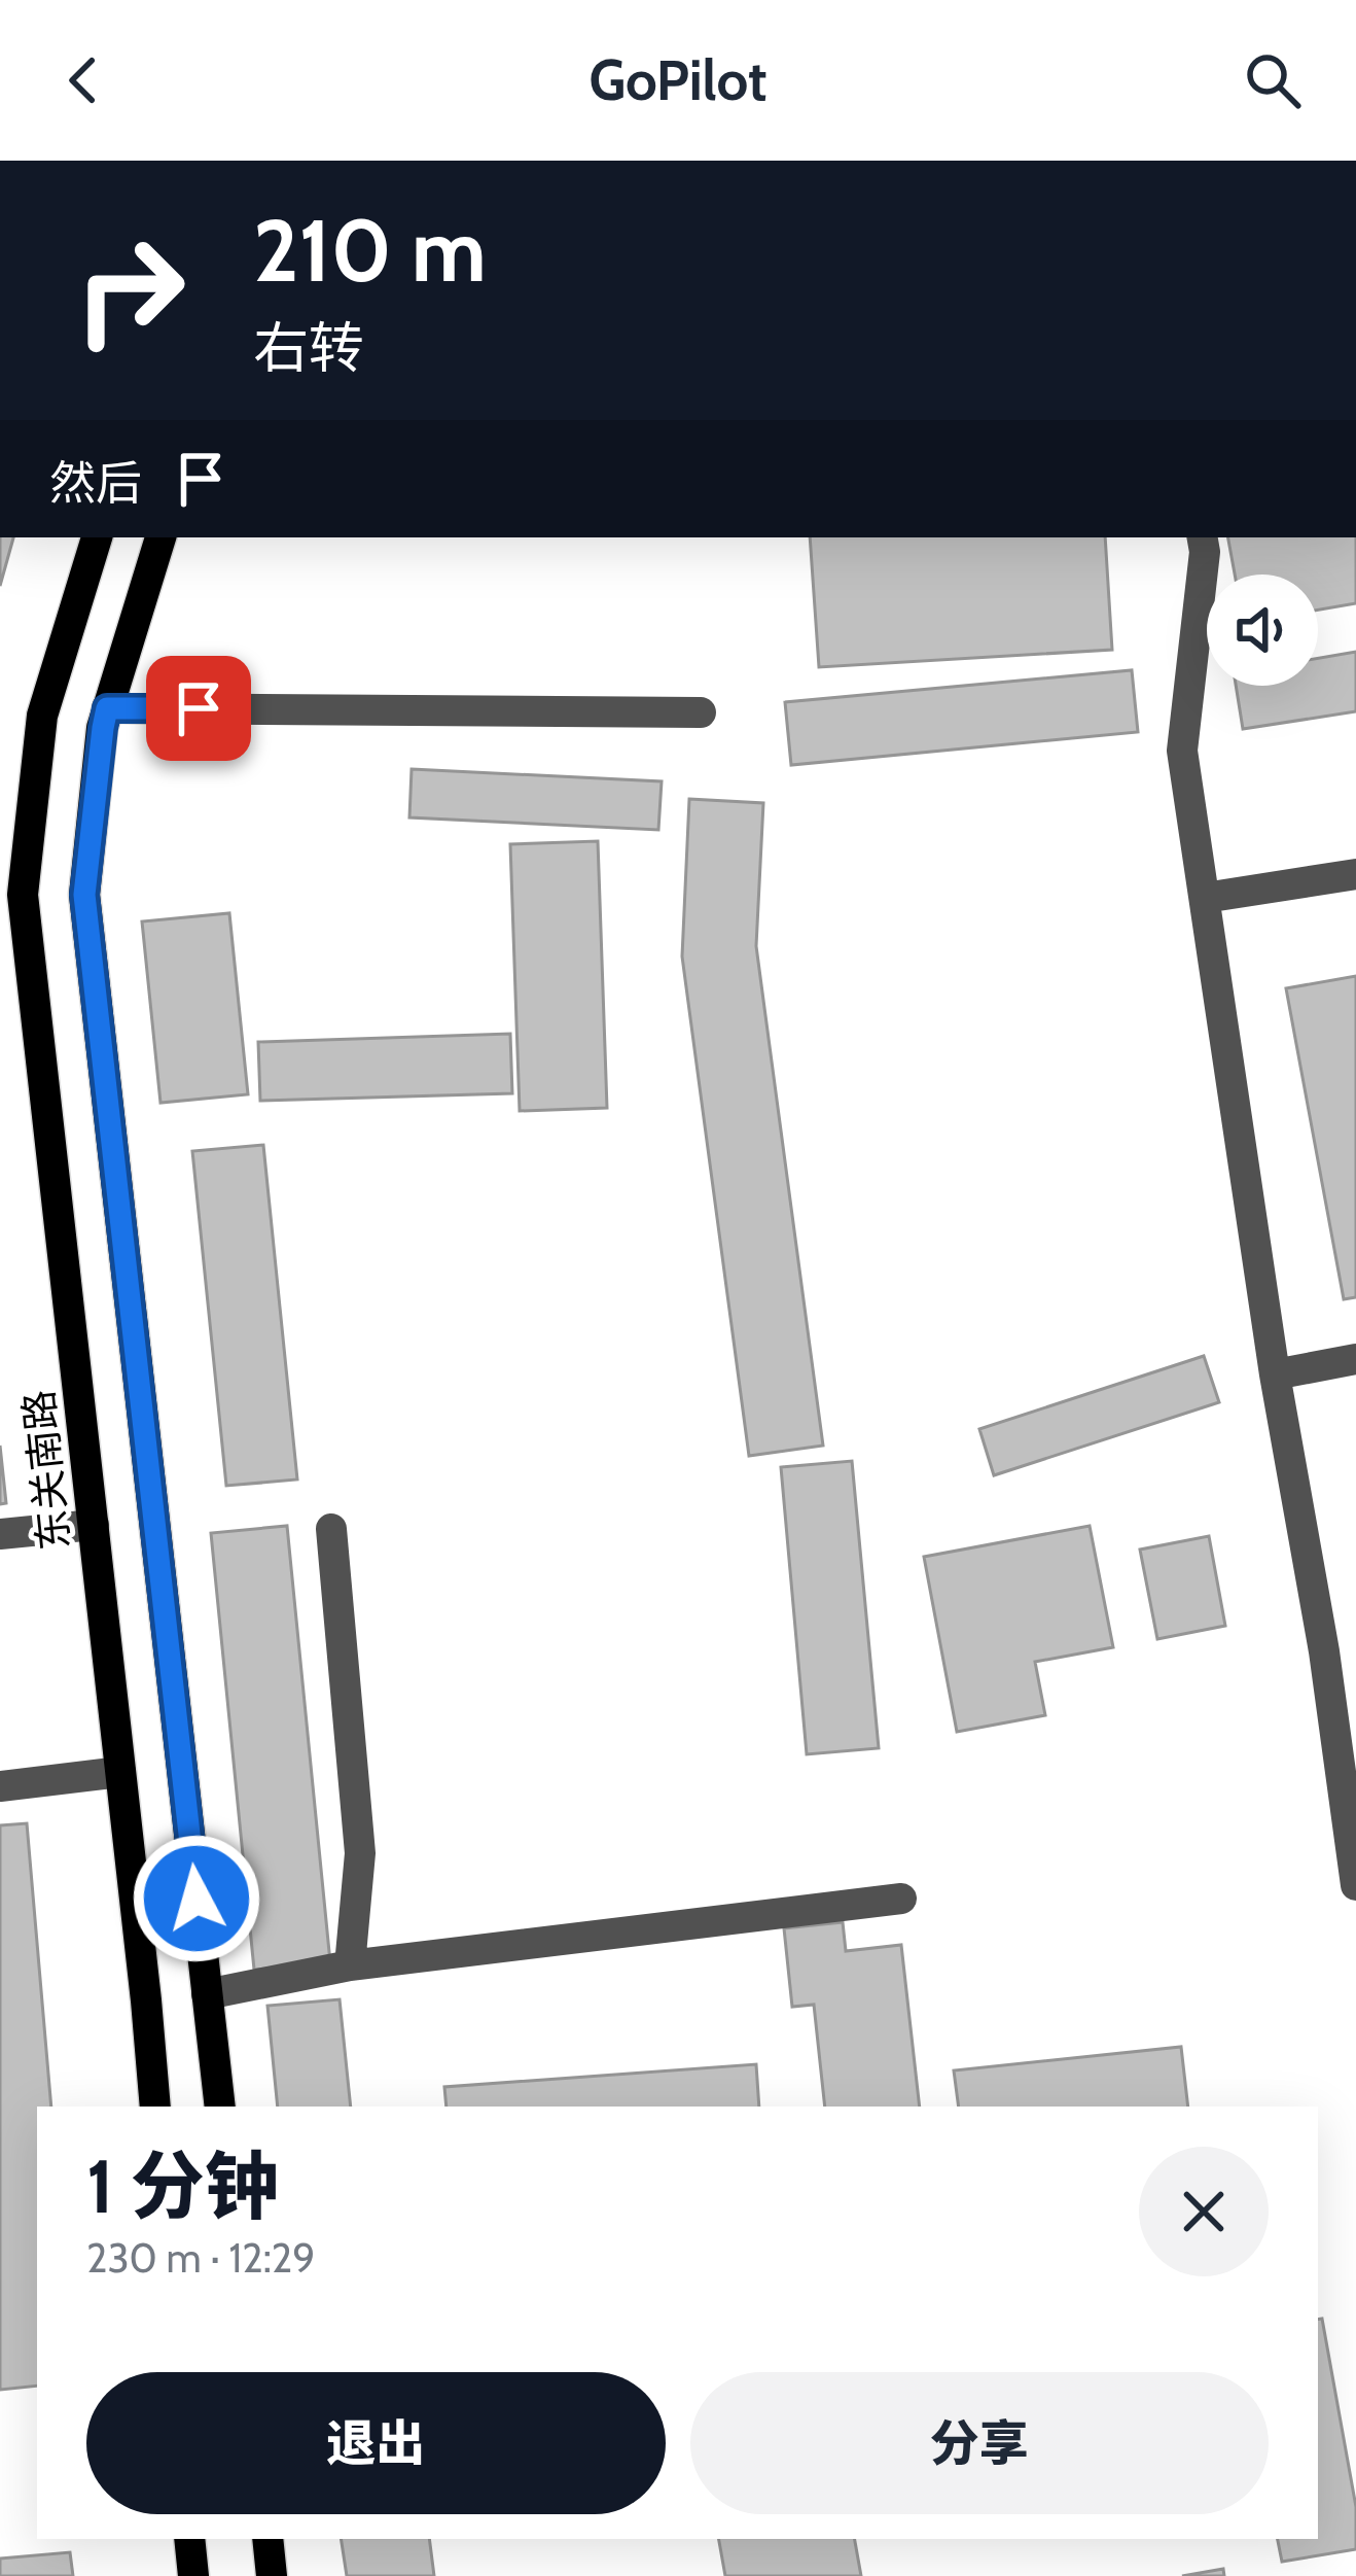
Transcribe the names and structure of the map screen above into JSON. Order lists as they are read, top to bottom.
{
  "streets": {
    "main road": ["东关南路"]
  },
  "page": {
    "header": "GoPilot",
    "turn": ["210 m", "右转"],
    "then": "然后",
    "heading": ["1 分钟", "230 m · 12:29"],
    "buttons": ["退出", "分享"]
  }
}
